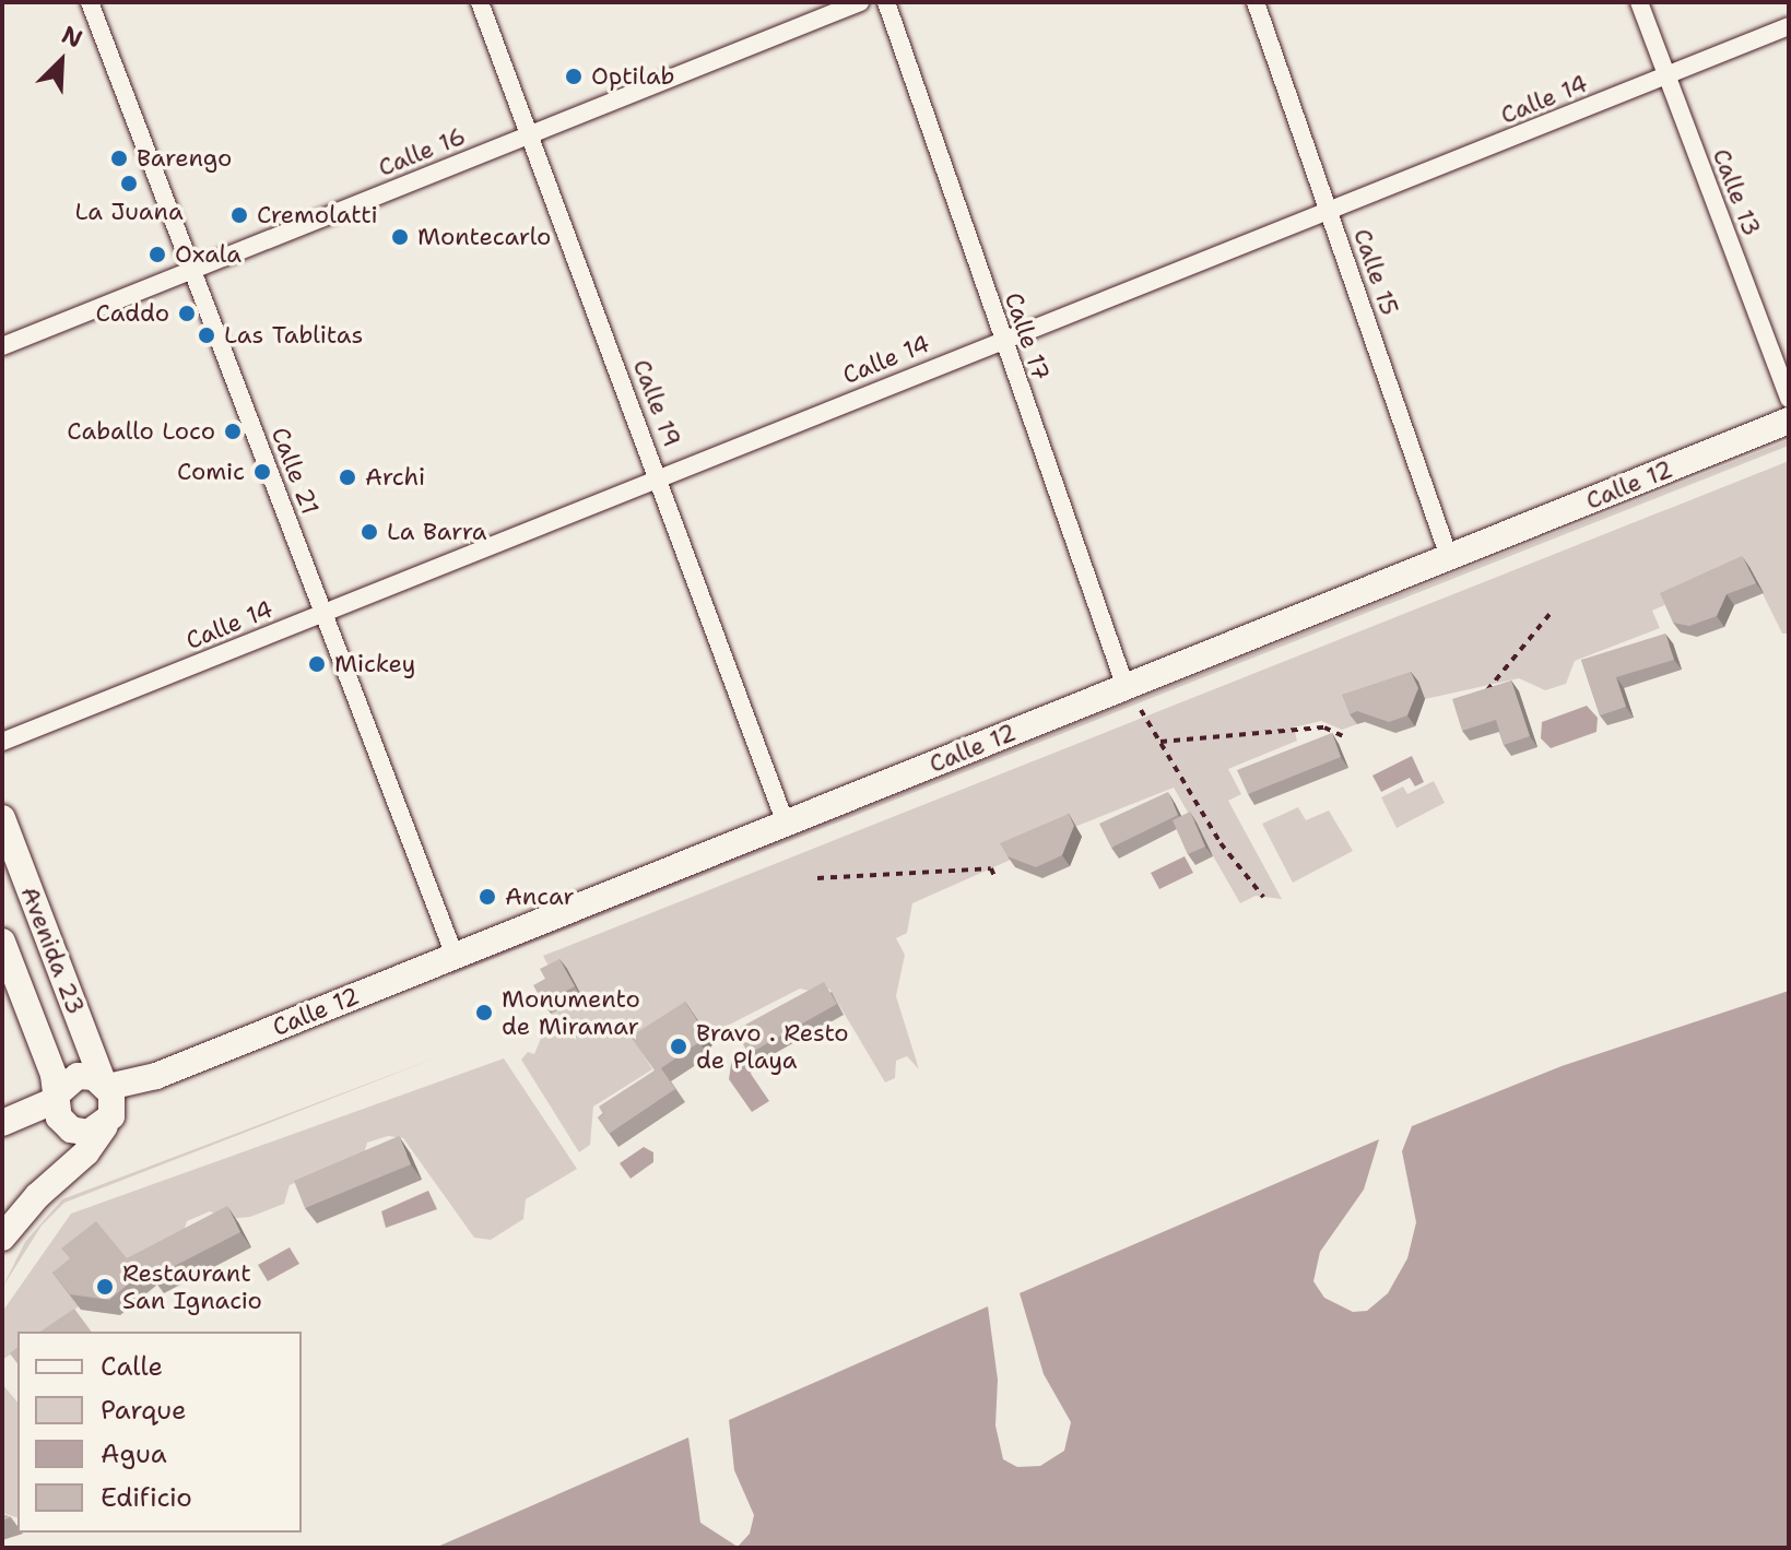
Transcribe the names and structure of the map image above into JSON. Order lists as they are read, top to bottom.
{
  "streets": {
    "main road": ["Calle 12", "Avenida 23"],
    "street": [
      "Calle 14",
      "Calle 16",
      "Calle 13",
      "Calle 15",
      "Calle 17",
      "Calle 19",
      "Calle 21"
    ]
  },
  "crossings": [
    ["Calle 14", "Calle 13"],
    ["Calle 14", "Calle 15"],
    ["Calle 14", "Calle 17"],
    ["Calle 14", "Calle 19"],
    ["Calle 14", "Calle 21"],
    ["Calle 16", "Calle 19"],
    ["Calle 16", "Calle 21"],
    ["Calle 15", "Calle 12"],
    ["Calle 17", "Calle 12"],
    ["Calle 19", "Calle 12"],
    ["Calle 21", "Calle 12"],
    ["Calle 12", "Avenida 23"]
  ],
  "places": [
    "Optilab",
    "Barengo",
    "La Juana",
    "Cremolatti",
    "Montecarlo",
    "Oxala",
    "Caddo",
    "Las Tablitas",
    "Caballo Loco",
    "Comic",
    "Archi",
    "La Barra",
    "Mickey",
    "Ancar",
    "Monumento de Miramar",
    "Bravo . Resto de Playa",
    "Restaurant San Ignacio"
  ],
  "legend": [
    "Calle",
    "Parque",
    "Agua",
    "Edificio"
  ],
  "north": "top right"
}
